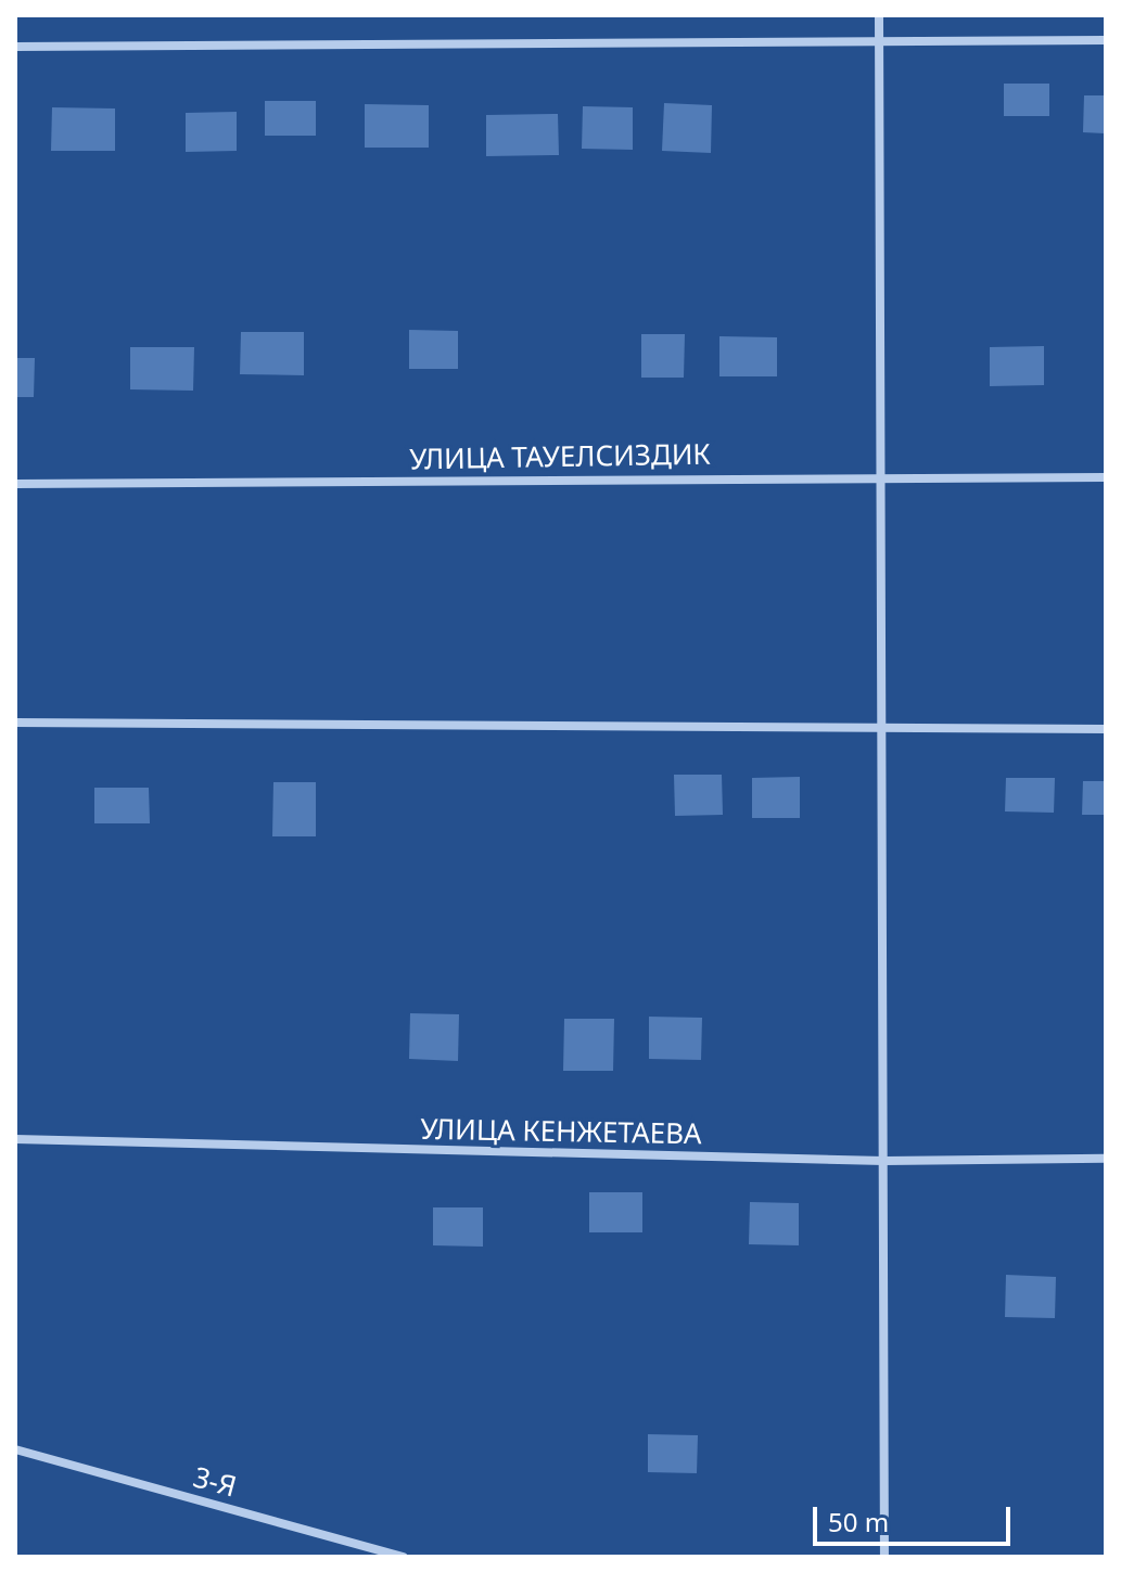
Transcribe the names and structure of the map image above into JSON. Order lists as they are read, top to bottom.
{
  "streets": {
    "street": ["УЛИЦА ТАУЕЛСИЗДИК", "УЛИЦА КЕНЖЕТАЕВА", "3-Я"]
  },
  "scale_bar": "50 m"
}
